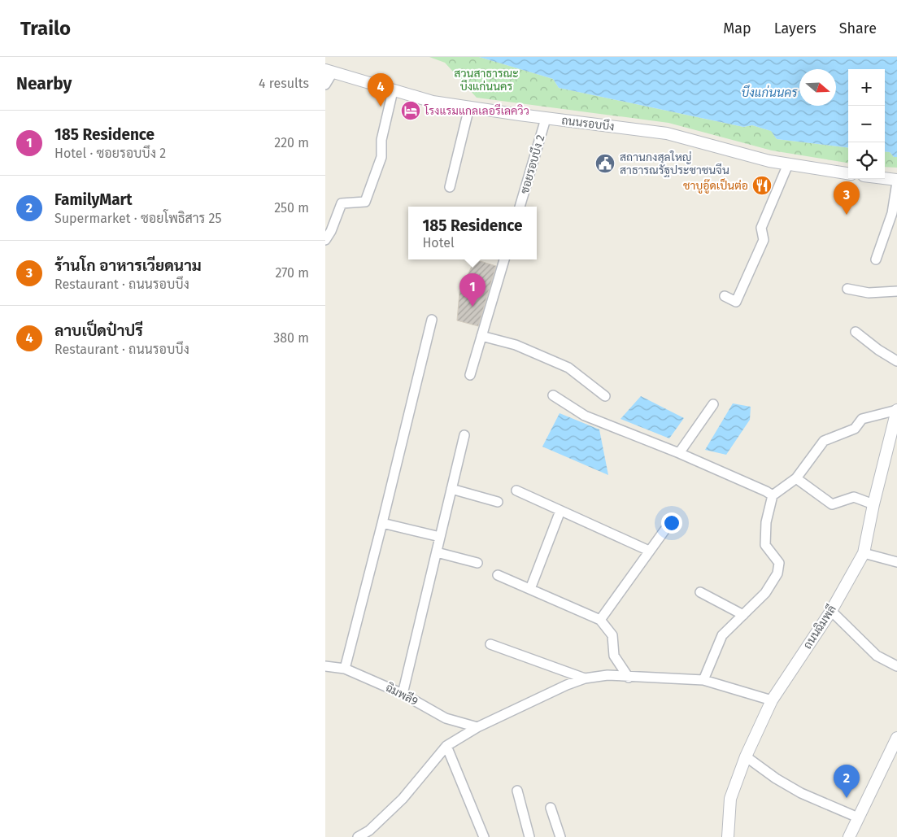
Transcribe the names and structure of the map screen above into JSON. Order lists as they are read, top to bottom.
{
  "streets": {
    "street": [
      "ถนนรอบบึง",
      "ซอยรอบบึง 2",
      "ถนนฉิมพลี",
      "ฉิมพลี9"
    ]
  },
  "crossings": [
    ["ถนนรอบบึง", "ซอยรอบบึง 2"]
  ],
  "water": ["บึงแก่นนคร"],
  "parks": ["สวนสาธารณะ บึงแก่นนคร"],
  "places": {
    "hotel": ["โรงแรมแกลเลอรีเลควิว"],
    "public building": ["สถานกงสุลใหญ่ สาธารณรัฐประชาชนจีน"],
    "restaurant": ["ชาบูอู๊ดเป็นต่อ"]
  },
  "north": "right",
  "page": {
    "header": "Trailo",
    "nav": ["Map", "Layers", "Share"],
    "heading": ["Nearby", "4 results"],
    "map_buttons": ["+", "−"],
    "pins": [
      "4",
      "3",
      "1",
      "2"
    ],
    "list": [
      {
        "mark": "1",
        "name": "185 Residence",
        "note": "Hotel · ซอยรอบบึง 2",
        "value": "220 m"
      },
      {
        "mark": "2",
        "name": "FamilyMart",
        "note": "Supermarket · ซอยโพธิสาร 25",
        "value": "250 m"
      },
      {
        "mark": "3",
        "name": "ร้านโก อาหารเวียดนาม",
        "note": "Restaurant · ถนนรอบบึง",
        "value": "270 m"
      },
      {
        "mark": "4",
        "name": "ลาบเป็ดป๋าปรี",
        "note": "Restaurant · ถนนรอบบึง",
        "value": "380 m"
      }
    ],
    "popup": ["185 Residence", "Hotel"]
  }
}
